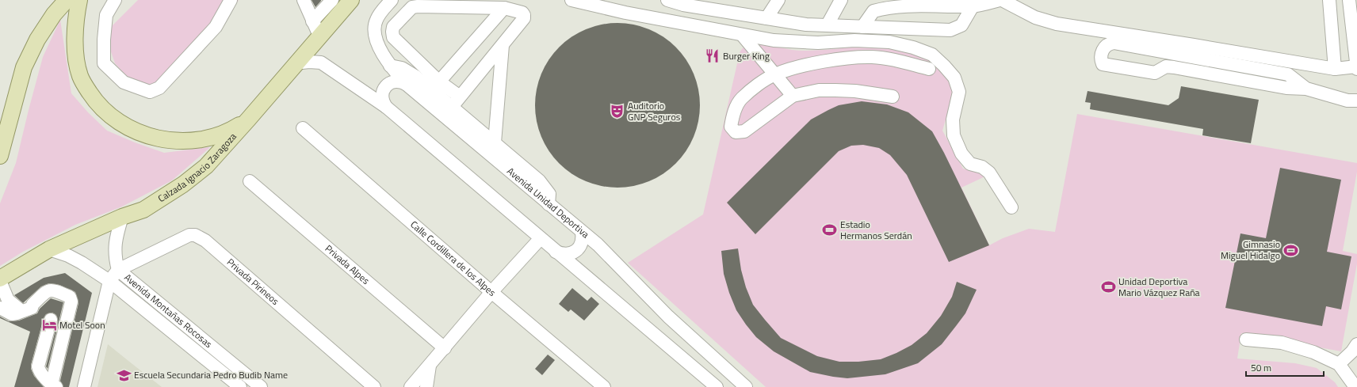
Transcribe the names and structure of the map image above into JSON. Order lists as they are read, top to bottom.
{
  "streets": {
    "main road": ["Calzada Ignacio Zaragoza"],
    "street": [
      "Avenida Unidad Deportiva",
      "Calle Cordillera de los Alpes",
      "Privada Alpes",
      "Privada Pirineos",
      "Avenida Montañas Rocosas"
    ]
  },
  "crossings": [
    ["Calzada Ignacio Zaragoza", "Avenida Montañas Rocosas"],
    ["Privada Pirineos", "Avenida Montañas Rocosas"]
  ],
  "places": {
    "restaurant": ["Burger King"],
    "theatre": ["Auditorio GNP Seguros"],
    "sports": ["Estadio Hermanos Serdán", "Gimnasio Miguel Hidalgo", "Unidad Deportiva Mario Vázquez Raña"],
    "hotel": ["Motel Soon"],
    "school or university": ["Escuela Secundaria Pedro Budib Name"]
  },
  "scale_bar": "50 m"
}
